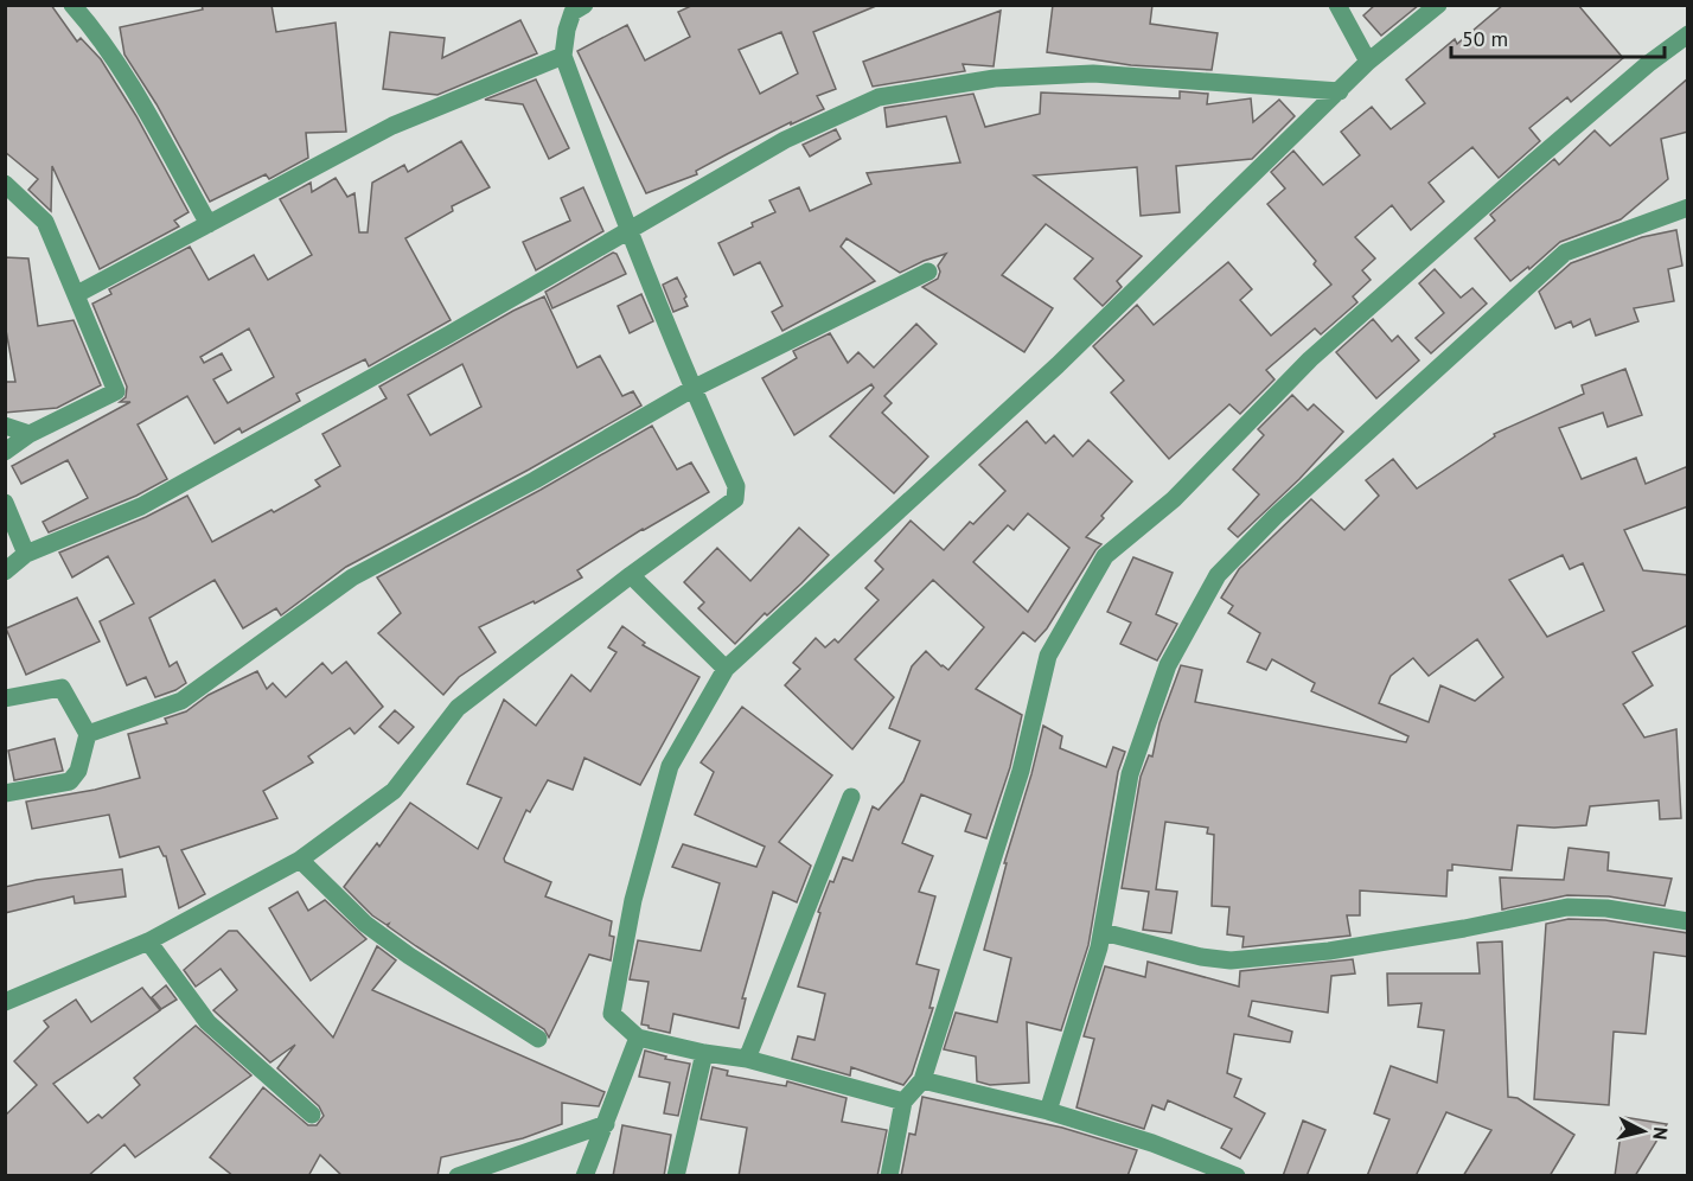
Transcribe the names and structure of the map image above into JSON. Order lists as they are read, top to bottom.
{
  "scale_bar": "50 m",
  "north": "right"
}
